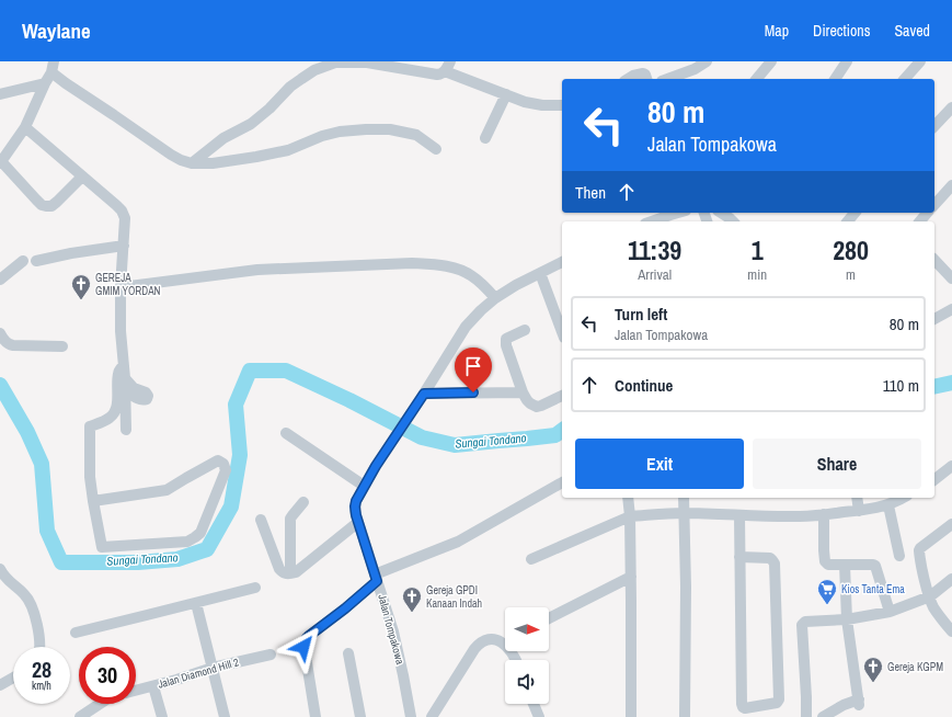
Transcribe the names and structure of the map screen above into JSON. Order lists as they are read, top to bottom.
{
  "streets": {
    "street": ["Jalan Tompakowa", "Jalan Diamond Hill 2"]
  },
  "water": ["Sungai Tondano"],
  "places": {
    "church": ["GEREJA GMIM YORDAN", "Gereja GPDI Kanaan Indah", "Gereja KGPM"],
    "supermarket": ["Kios Tanta Ema"]
  },
  "north": "right",
  "page": {
    "header": "Waylane",
    "nav": ["Map", "Directions", "Saved"],
    "turn": ["80 m", "Jalan Tompakowa"],
    "then": "Then",
    "eta": [
      "11:39",
      "Arrival",
      "1",
      "min",
      "280",
      "m"
    ],
    "list": [
      {
        "name": "Turn left",
        "note": "Jalan Tompakowa",
        "value": "80 m"
      },
      {
        "name": "Continue",
        "value": "110 m"
      }
    ],
    "buttons": ["Exit", "Share"],
    "speed": "28 km/h",
    "limit": "30"
  }
}
